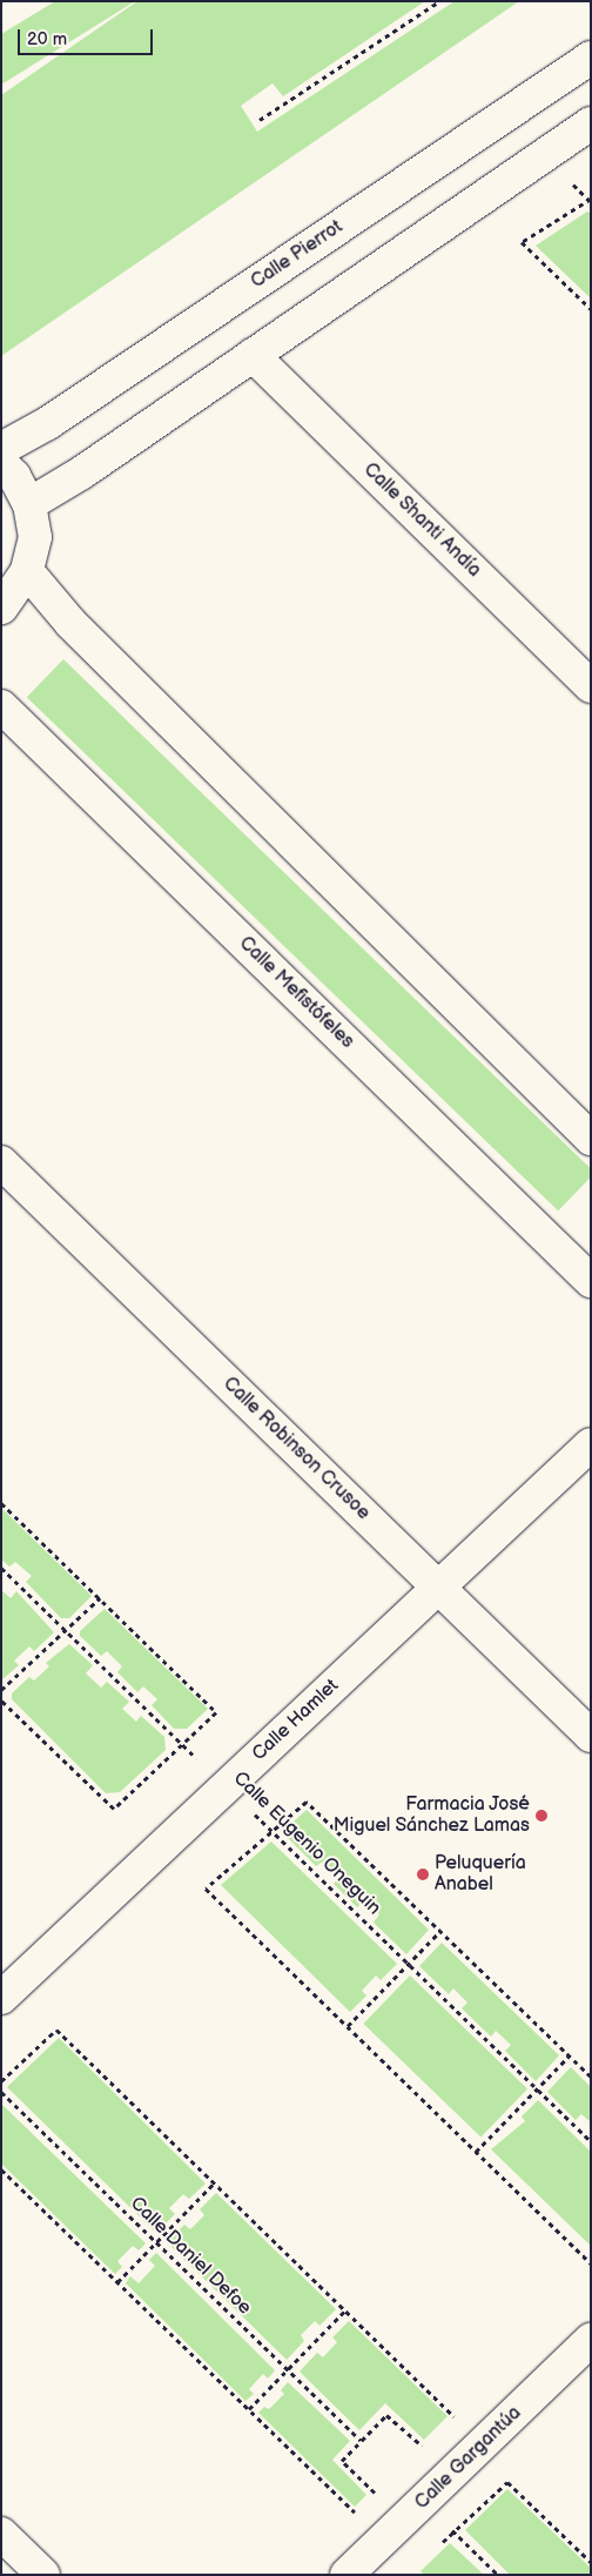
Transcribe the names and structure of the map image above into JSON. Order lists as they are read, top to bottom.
{
  "streets": {
    "street": [
      "Calle Pierrot",
      "Calle Shanti Andía",
      "Calle Mefistófeles",
      "Calle Robinson Crusoe",
      "Calle Hamlet",
      "Calle Gargantúa"
    ],
    "path": ["Calle Eugenio Oneguin", "Calle Daniel Defoe"]
  },
  "crossings": [
    ["Calle Robinson Crusoe", "Calle Hamlet"],
    ["Calle Hamlet", "Calle Eugenio Oneguin"]
  ],
  "places": ["Farmacia José Miguel Sánchez Lamas", "Peluquería Anabel"],
  "scale_bar": "20 m"
}
